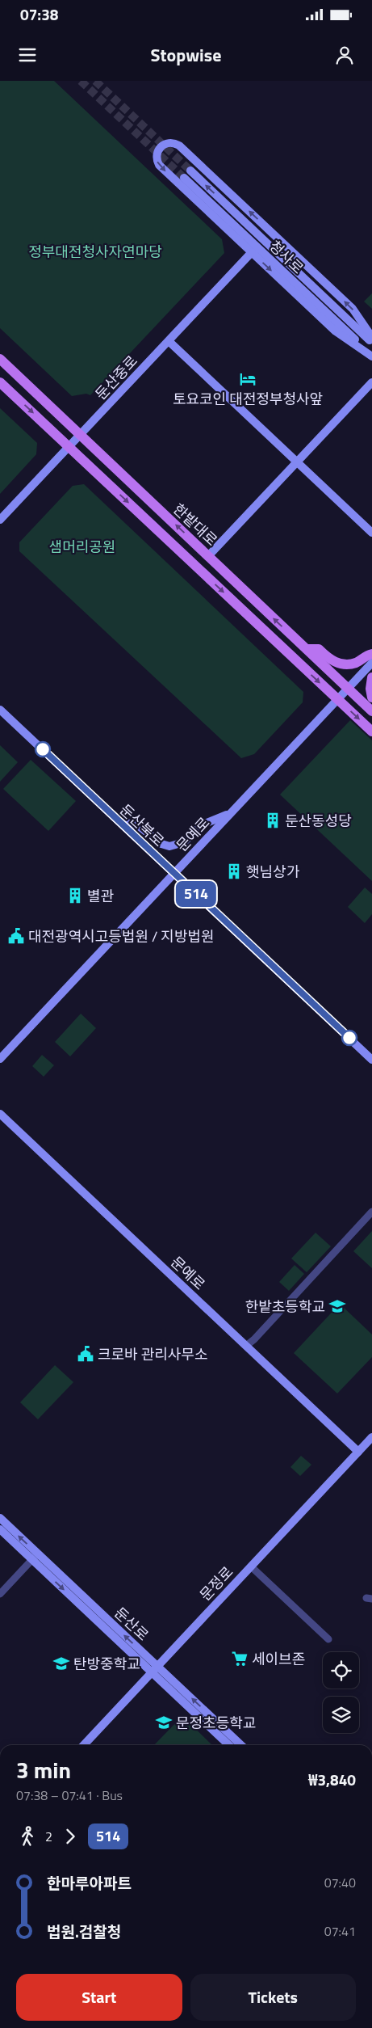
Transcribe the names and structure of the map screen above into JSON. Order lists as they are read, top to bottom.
{
  "streets": {
    "main road": [
      "청사로",
      "둔산중로",
      "한밭대로",
      "둔산북로",
      "문예로",
      "문정로",
      "둔산로"
    ]
  },
  "crossings": [
    ["둔산중로", "한밭대로"],
    ["한밭대로", "문예로"],
    ["둔산북로", "문예로"],
    ["문예로", "문정로"],
    ["문정로", "둔산로"]
  ],
  "parks": ["정부대전청사자연마당", "샘머리공원"],
  "places": {
    "hotel": ["토요코인 대전정부청사앞"],
    "building": ["둔산동성당", "햇님상가", "별관"],
    "public building": ["대전광역시고등법원 / 지방법원", "크로바 관리사무소"],
    "school or university": ["한밭초등학교", "탄방중학교", "문정초등학교"],
    "supermarket": ["세이브존"]
  },
  "lines": ["bus line 514"],
  "page": {
    "status": "07:38",
    "header": "Stopwise",
    "on_map": "514",
    "heading": ["3 min", "07:38 – 07:41 · Bus", "₩3,840"],
    "legs": ["2", "514"],
    "list": [
      {
        "name": "한마루아파트",
        "value": "07:40"
      },
      {
        "name": "법원.검찰청",
        "value": "07:41"
      }
    ],
    "buttons": ["Start", "Tickets"]
  }
}
